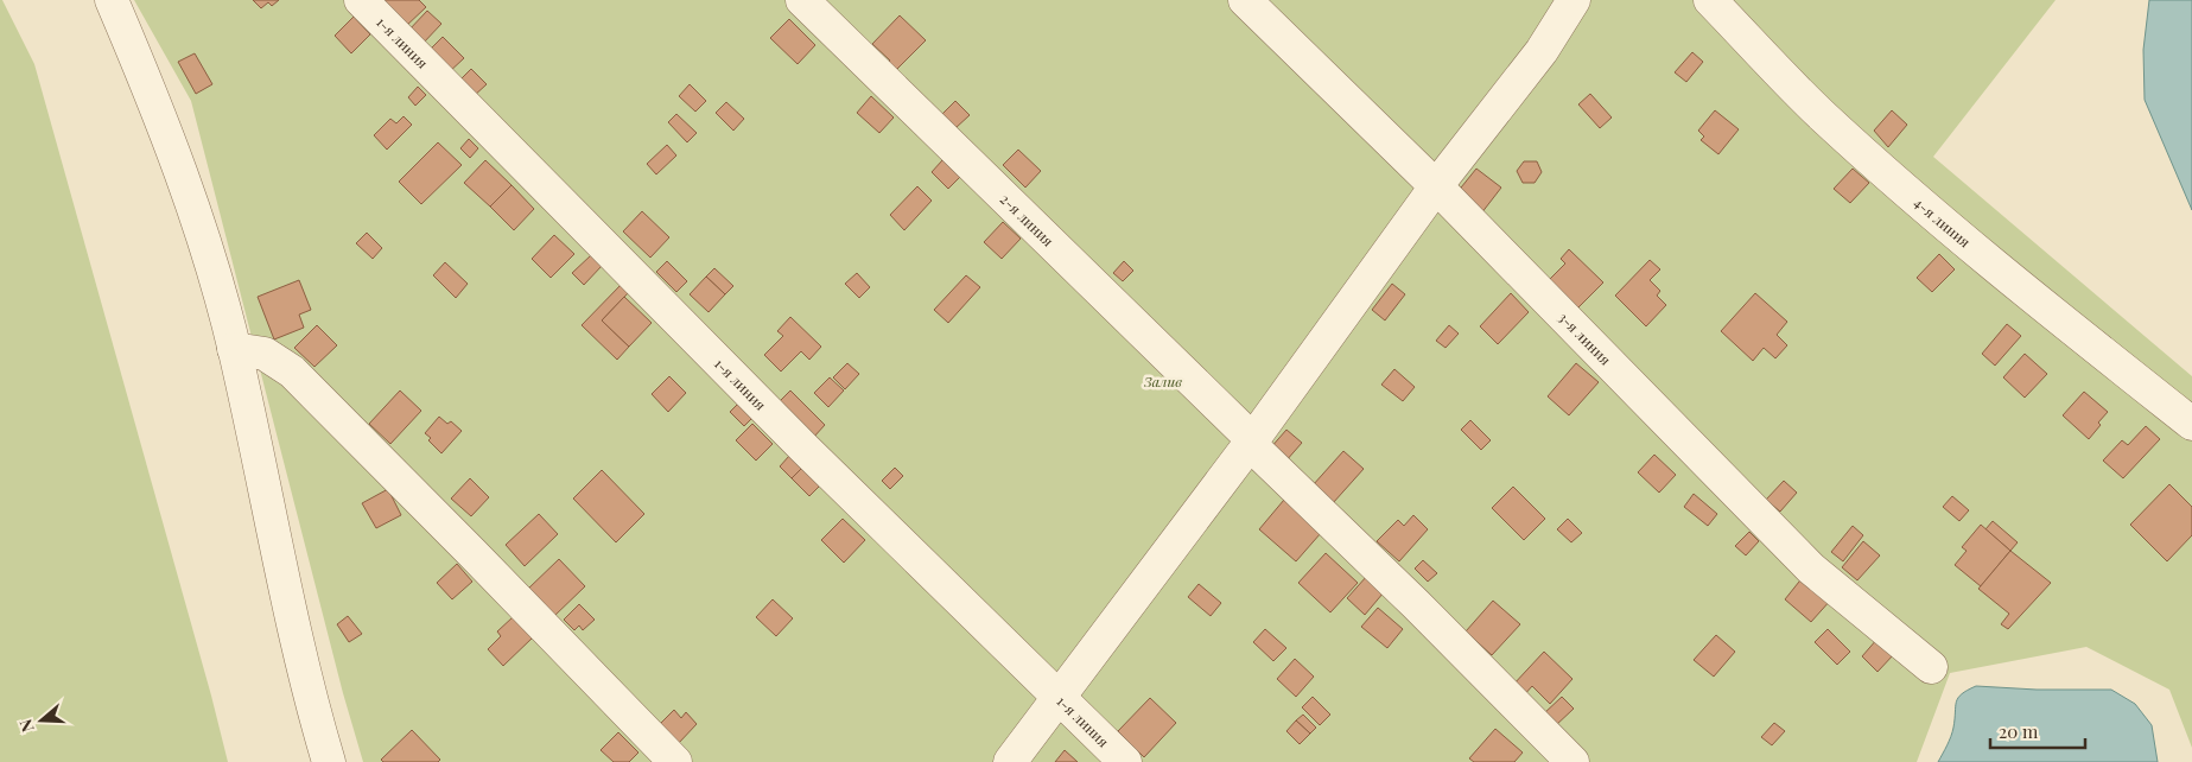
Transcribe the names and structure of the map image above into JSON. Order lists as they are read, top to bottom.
{
  "streets": {
    "street": [
      "1-я линия",
      "2-я линия",
      "4-я линия",
      "3-я линия"
    ]
  },
  "parks": ["Залив"],
  "scale_bar": "20 m",
  "north": "left"
}
